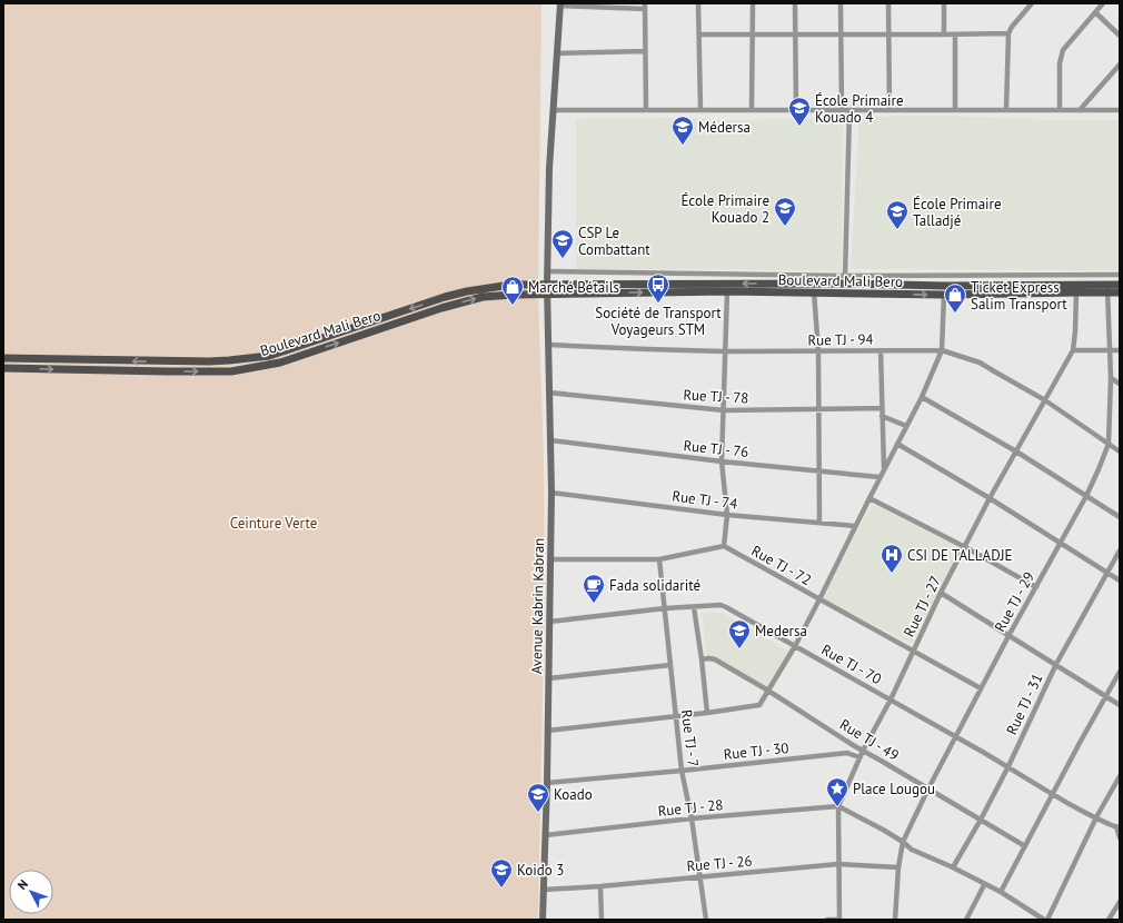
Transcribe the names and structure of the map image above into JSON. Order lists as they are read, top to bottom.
{
  "streets": {
    "main road": ["Boulevard Mali Bero"],
    "street": [
      "Rue TJ - 94",
      "Rue TJ - 78",
      "Rue TJ - 76",
      "Rue TJ - 74",
      "Rue TJ - 72",
      "Rue TJ - 29",
      "Avenue Kabrin Kabran",
      "Rue TJ - 27",
      "Rue TJ - 70",
      "Rue TJ - 31",
      "Rue TJ - 7",
      "Rue TJ - 49",
      "Rue TJ - 30",
      "Rue TJ - 28",
      "Rue TJ - 26"
    ]
  },
  "crossings": [
    ["Boulevard Mali Bero", "Rue TJ - 29"],
    ["Boulevard Mali Bero", "Avenue Kabrin Kabran"],
    ["Boulevard Mali Bero", "Rue TJ - 27"],
    ["Rue TJ - 94", "Rue TJ - 29"],
    ["Rue TJ - 94", "Avenue Kabrin Kabran"],
    ["Rue TJ - 94", "Rue TJ - 27"],
    ["Rue TJ - 78", "Avenue Kabrin Kabran"],
    ["Rue TJ - 76", "Avenue Kabrin Kabran"],
    ["Rue TJ - 74", "Avenue Kabrin Kabran"],
    ["Rue TJ - 72", "Rue TJ - 29"],
    ["Rue TJ - 72", "Rue TJ - 27"],
    ["Rue TJ - 29", "Rue TJ - 70"],
    ["Rue TJ - 29", "Rue TJ - 49"],
    ["Rue TJ - 29", "Rue TJ - 26"],
    ["Avenue Kabrin Kabran", "Rue TJ - 70"],
    ["Avenue Kabrin Kabran", "Rue TJ - 30"],
    ["Avenue Kabrin Kabran", "Rue TJ - 28"],
    ["Avenue Kabrin Kabran", "Rue TJ - 26"],
    ["Rue TJ - 27", "Rue TJ - 70"],
    ["Rue TJ - 27", "Rue TJ - 49"],
    ["Rue TJ - 27", "Rue TJ - 30"],
    ["Rue TJ - 27", "Rue TJ - 28"],
    ["Rue TJ - 70", "Rue TJ - 31"],
    ["Rue TJ - 70", "Rue TJ - 7"],
    ["Rue TJ - 31", "Rue TJ - 49"],
    ["Rue TJ - 7", "Rue TJ - 30"],
    ["Rue TJ - 7", "Rue TJ - 28"],
    ["Rue TJ - 7", "Rue TJ - 26"]
  ],
  "parks": ["Ceinture Verte"],
  "places": {
    "school or university": [
      "École Primaire Kouado 4",
      "Médersa",
      "École Primaire Kouado 2",
      "École Primaire Talladjé",
      "CSP Le Combattant",
      "Medersa",
      "Koado",
      "Koido 3"
    ],
    "bus stop": ["Société de Transport Voyageurs STM"],
    "shop": ["Marché Bétails", "Ticket Express Salim Transport"],
    "hospital": ["CSI DE TALLADJE"],
    "cafe": ["Fada solidarité"],
    "place": ["Place Lougou"]
  },
  "north": "top left"
}
